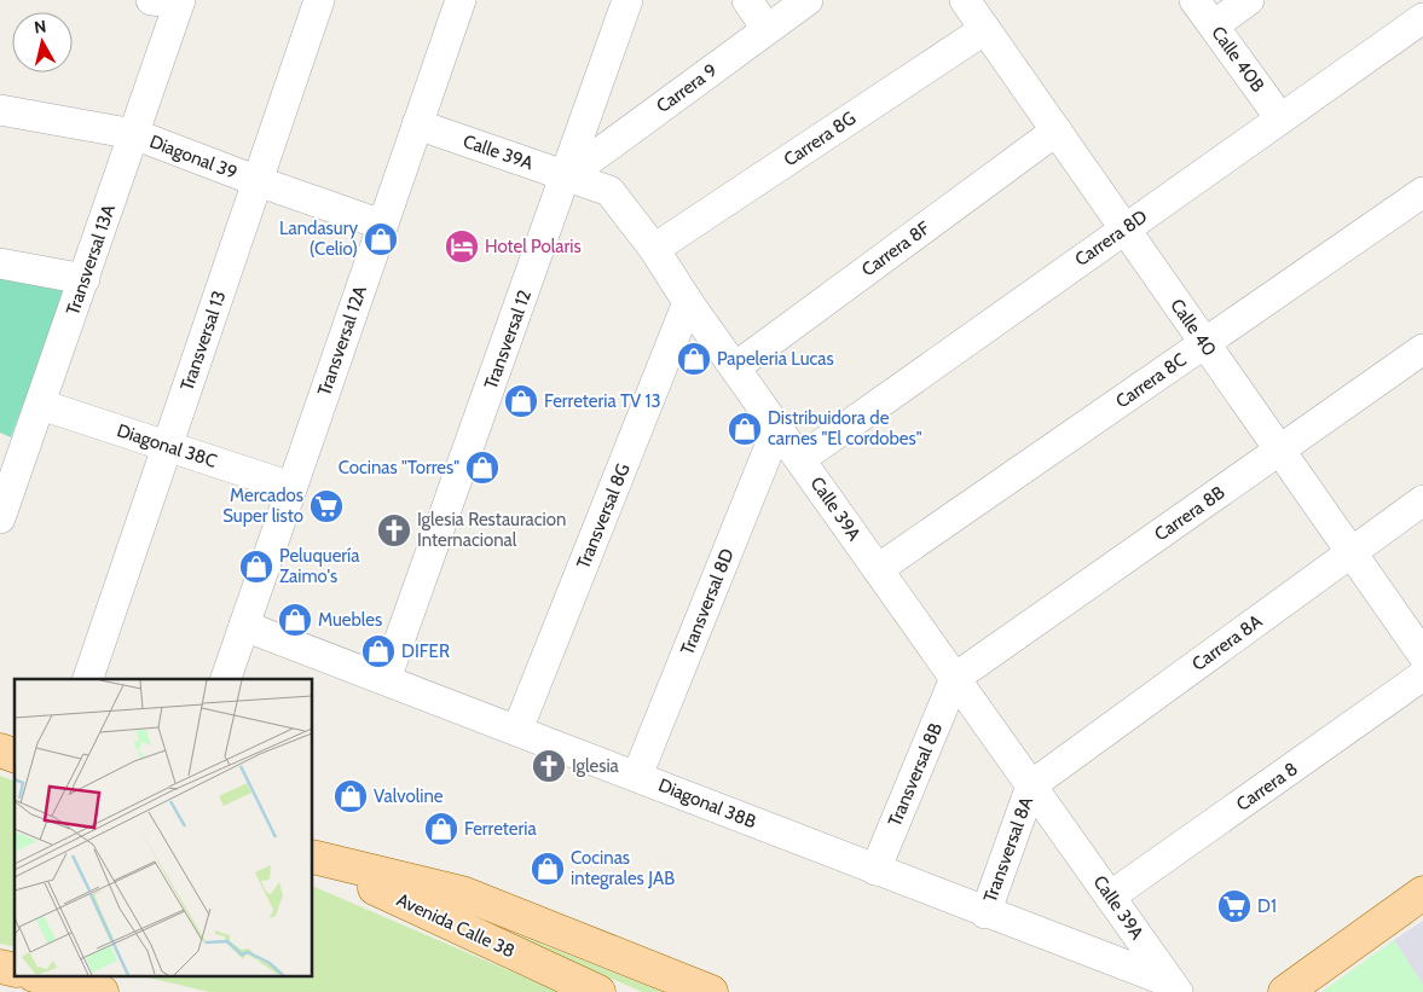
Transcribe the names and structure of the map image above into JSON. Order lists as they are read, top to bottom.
{
  "streets": {
    "main road": ["Avenida Calle 38"],
    "street": [
      "Calle 40B",
      "Carrera 9",
      "Carrera 8G",
      "Calle 39A",
      "Diagonal 39",
      "Carrera 8D",
      "Carrera 8F",
      "Transversal 13A",
      "Calle 40",
      "Transversal 12",
      "Transversal 13",
      "Transversal 12A",
      "Carrera 8C",
      "Diagonal 38C",
      "Carrera 8B",
      "Transversal 8G",
      "Transversal 8D",
      "Carrera 8A",
      "Transversal 8B",
      "Carrera 8",
      "Diagonal 38B",
      "Transversal 8A"
    ]
  },
  "crossings": [
    ["Calle 40B", "Carrera 8D"],
    ["Carrera 9", "Calle 39A"],
    ["Carrera 9", "Transversal 12"],
    ["Carrera 8G", "Calle 39A"],
    ["Carrera 8G", "Calle 40"],
    ["Calle 39A", "Carrera 8D"],
    ["Calle 39A", "Carrera 8F"],
    ["Calle 39A", "Transversal 12"],
    ["Calle 39A", "Transversal 12A"],
    ["Calle 39A", "Carrera 8C"],
    ["Calle 39A", "Carrera 8B"],
    ["Calle 39A", "Transversal 8G"],
    ["Calle 39A", "Transversal 8D"],
    ["Calle 39A", "Carrera 8A"],
    ["Calle 39A", "Transversal 8B"],
    ["Calle 39A", "Carrera 8"],
    ["Calle 39A", "Diagonal 38B"],
    ["Calle 39A", "Transversal 8A"],
    ["Diagonal 39", "Transversal 13A"],
    ["Diagonal 39", "Transversal 13"],
    ["Diagonal 39", "Transversal 12A"],
    ["Carrera 8D", "Calle 40"],
    ["Carrera 8F", "Calle 40"],
    ["Transversal 13A", "Diagonal 38C"],
    ["Calle 40", "Carrera 8C"],
    ["Calle 40", "Carrera 8B"],
    ["Calle 40", "Carrera 8A"],
    ["Transversal 12", "Diagonal 38B"],
    ["Transversal 13", "Diagonal 38C"],
    ["Transversal 12A", "Diagonal 38C"],
    ["Transversal 12A", "Diagonal 38B"],
    ["Carrera 8B", "Transversal 8B"],
    ["Transversal 8G", "Diagonal 38B"],
    ["Transversal 8D", "Diagonal 38B"],
    ["Carrera 8A", "Transversal 8A"],
    ["Transversal 8B", "Diagonal 38B"],
    ["Diagonal 38B", "Transversal 8A"]
  ],
  "places": {
    "shop": [
      "Landasury (Celio)",
      "Papeleria Lucas",
      "Ferreteria TV 13",
      "Distribuidora de carnes \"El cordobes\"",
      "Cocinas \"Torres\"",
      "Peluquería Zaimo's",
      "Muebles",
      "DIFER",
      "Valvoline",
      "Ferreteria",
      "Cocinas integrales JAB"
    ],
    "hotel": ["Hotel Polaris"],
    "supermarket": ["Mercados Super listo", "D1"],
    "church": ["Iglesia Restauracion Internacional", "Iglesia"]
  },
  "north": "top"
}
